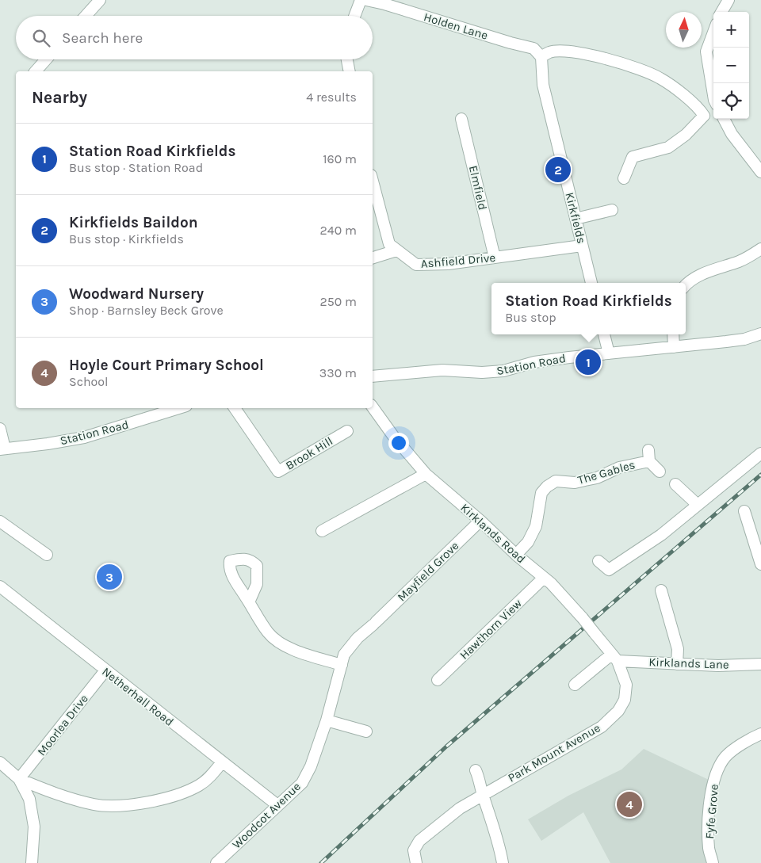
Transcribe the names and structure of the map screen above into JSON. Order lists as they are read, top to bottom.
{
  "streets": {
    "street": [
      "Holden Lane",
      "Elmfield",
      "Kirkfields",
      "Ashfield Drive",
      "Station Road",
      "Brook Hill",
      "The Gables",
      "Kirklands Road",
      "Mayfield Grove",
      "Hawthorn View",
      "Kirklands Lane",
      "Netherhall Road",
      "Moorlea Drive",
      "Park Mount Avenue",
      "Fyfe Grove",
      "Woodcot Avenue"
    ]
  },
  "crossings": [
    ["Holden Lane", "Kirkfields"],
    ["Elmfield", "Ashfield Drive"],
    ["Kirkfields", "Ashfield Drive"],
    ["The Gables", "Kirklands Road"],
    ["Kirklands Road", "Mayfield Grove"],
    ["Kirklands Road", "Hawthorn View"],
    ["Kirklands Road", "Kirklands Lane"],
    ["Kirklands Road", "Park Mount Avenue"],
    ["Mayfield Grove", "Woodcot Avenue"],
    ["Kirklands Lane", "Park Mount Avenue"],
    ["Netherhall Road", "Moorlea Drive"],
    ["Netherhall Road", "Woodcot Avenue"]
  ],
  "north": "top",
  "page": {
    "map_buttons": ["+", "−"],
    "search": "Search here",
    "heading": ["Nearby", "4 results"],
    "list": [
      {
        "mark": "1",
        "name": "Station Road Kirkfields",
        "note": "Bus stop · Station Road",
        "value": "160 m"
      },
      {
        "mark": "2",
        "name": "Kirkfields Baildon",
        "note": "Bus stop · Kirkfields",
        "value": "240 m"
      },
      {
        "mark": "3",
        "name": "Woodward Nursery",
        "note": "Shop · Barnsley Beck Grove",
        "value": "250 m"
      },
      {
        "mark": "4",
        "name": "Hoyle Court Primary School",
        "note": "School",
        "value": "330 m"
      }
    ],
    "pins": [
      "2",
      "1",
      "3",
      "4"
    ],
    "popup": ["Station Road Kirkfields", "Bus stop"]
  }
}
